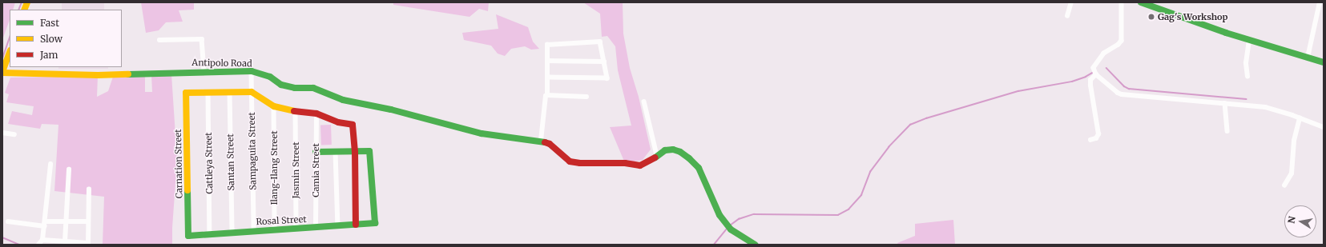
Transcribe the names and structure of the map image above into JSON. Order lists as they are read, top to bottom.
{
  "streets": {
    "street": [
      "Antipolo Road",
      "Sampaguita Street",
      "Santan Street",
      "Cattleya Street",
      "Carnation Street",
      "Ilang-Ilang Street",
      "Jasmin Street",
      "Camia Street",
      "Rosal Street"
    ]
  },
  "crossings": [
    ["Antipolo Road", "Sampaguita Street"],
    ["Sampaguita Street", "Rosal Street"],
    ["Santan Street", "Rosal Street"],
    ["Cattleya Street", "Carnation Street"],
    ["Cattleya Street", "Rosal Street"],
    ["Carnation Street", "Rosal Street"],
    ["Ilang-Ilang Street", "Rosal Street"],
    ["Jasmin Street", "Rosal Street"],
    ["Camia Street", "Rosal Street"]
  ],
  "places": ["Gag's Workshop"],
  "legend": ["Fast", "Slow", "Jam"],
  "north": "left"
}
